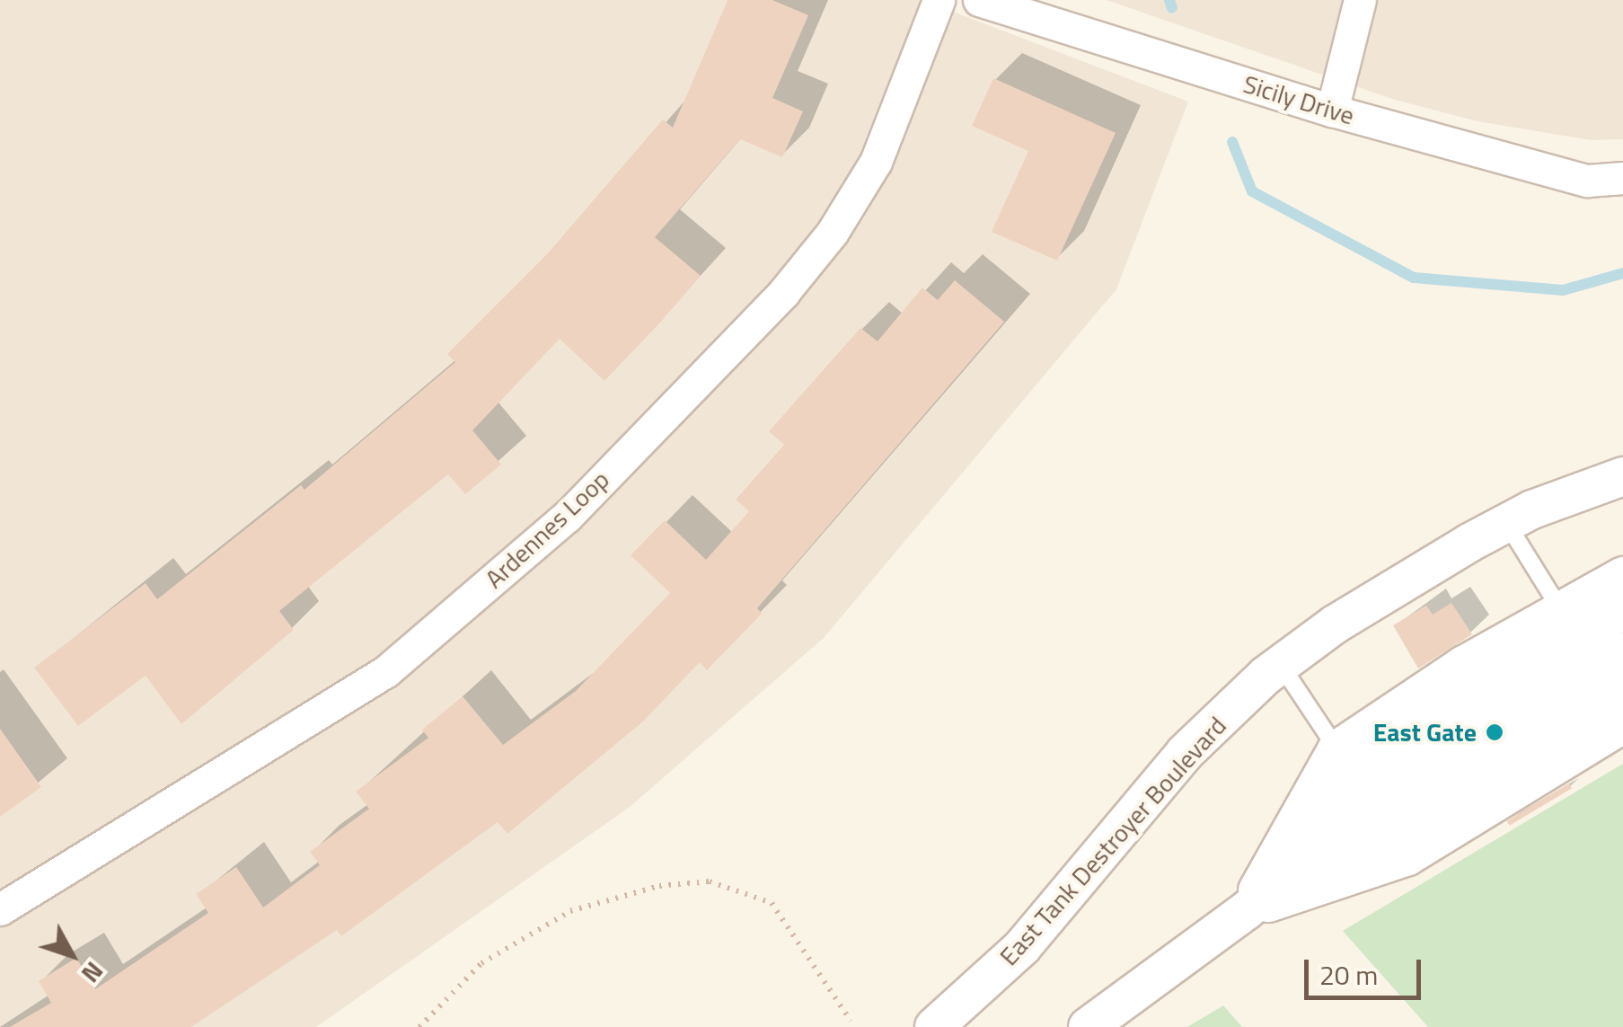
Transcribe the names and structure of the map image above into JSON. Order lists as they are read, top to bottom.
{
  "streets": {
    "street": ["Sicily Drive", "Ardennes Loop", "East Tank Destroyer Boulevard"]
  },
  "places": ["East Gate"],
  "scale_bar": "20 m",
  "north": "bottom right"
}
